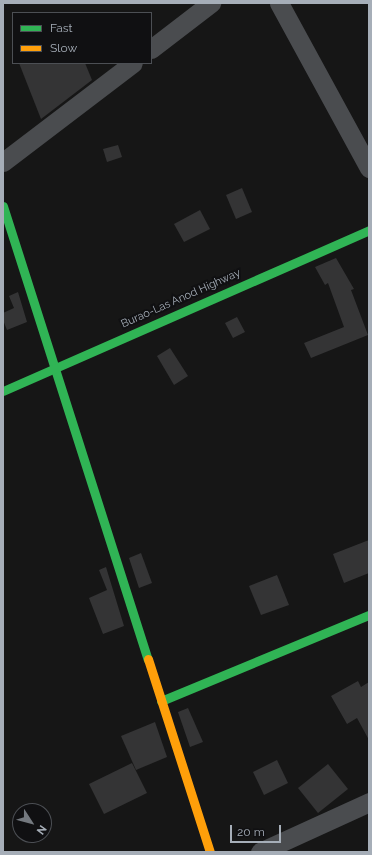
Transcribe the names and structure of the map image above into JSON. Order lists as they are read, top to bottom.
{
  "streets": {
    "main road": ["Burao-Las Anod Highway"]
  },
  "legend": ["Fast", "Slow"],
  "scale_bar": "20 m",
  "north": "bottom right"
}
